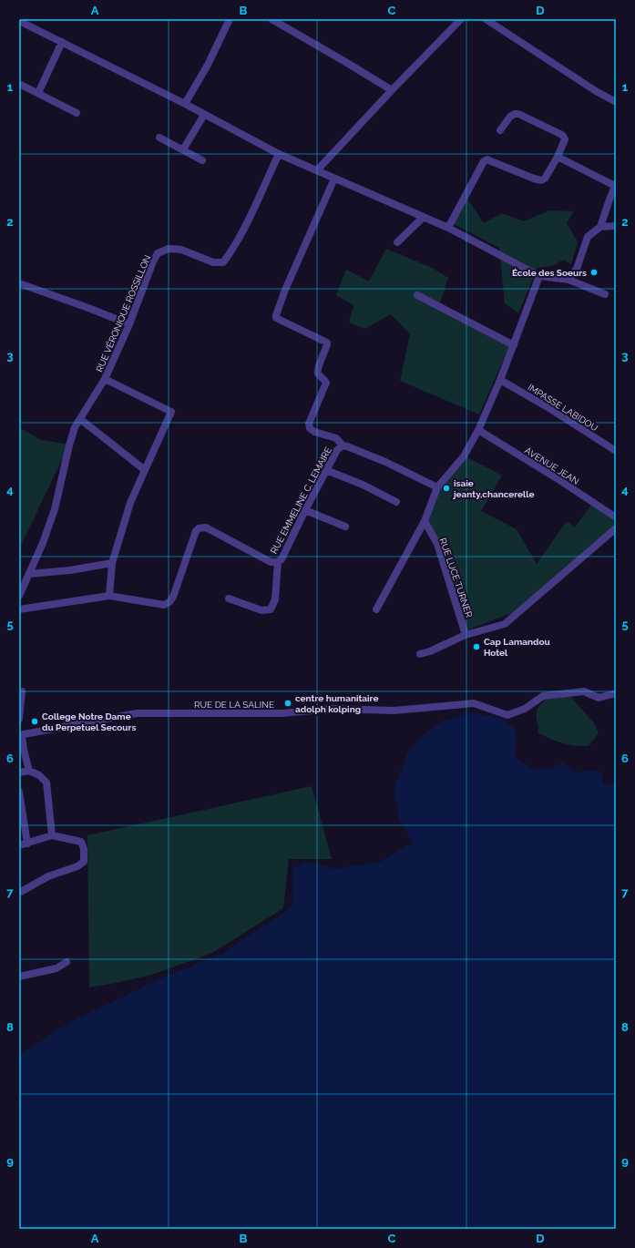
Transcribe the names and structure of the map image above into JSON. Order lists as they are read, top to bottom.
{
  "streets": {
    "street": [
      "RUE VÉRONIQUE ROSSILLON",
      "IMPASSE LABIDOU",
      "AVENUE JEAN",
      "RUE EMMELINE C. LEMAIRE",
      "RUE LUCE TURNER",
      "RUE DE LA SALINE"
    ]
  },
  "places": [
    "École des Soeurs",
    "isaie jeanty,chancerelle",
    "Cap Lamandou Hotel",
    "centre humanitaire adolph kolping",
    "College Notre Dame du Perpetuel Secours"
  ],
  "grid": {
    "columns": [
      "A",
      "B",
      "C",
      "D"
    ],
    "rows": [
      "1",
      "2",
      "3",
      "4",
      "5",
      "6",
      "7",
      "8",
      "9"
    ]
  }
}
